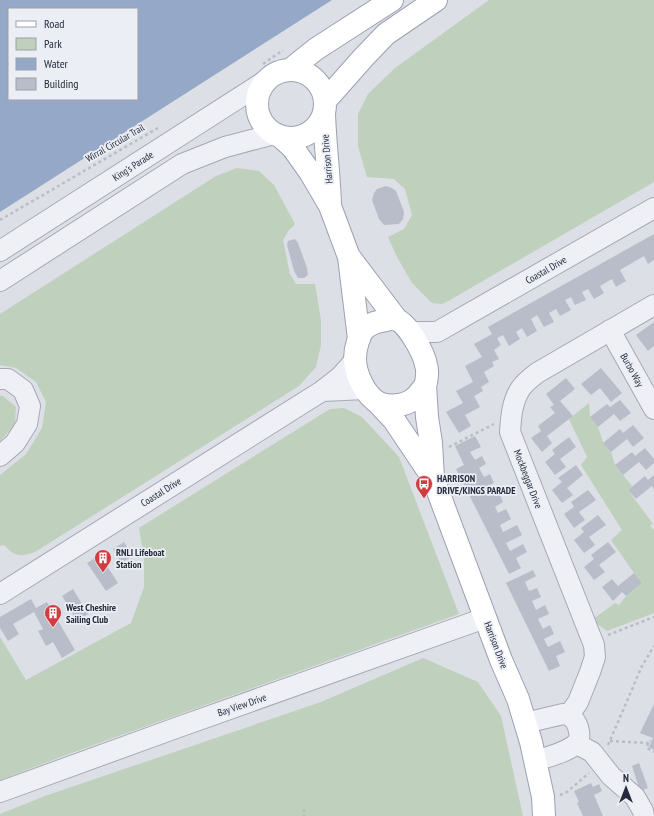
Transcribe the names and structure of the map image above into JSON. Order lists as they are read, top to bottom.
{
  "streets": {
    "main road": ["Harrison Drive"],
    "street": [
      "King's Parade",
      "Coastal Drive",
      "Burbo Way",
      "Mockbeggar Drive",
      "Bay View Drive"
    ],
    "path": ["Wirral Circular Trail"]
  },
  "crossings": [
    ["Harrison Drive", "King's Parade"],
    ["Harrison Drive", "Coastal Drive"],
    ["Harrison Drive", "Bay View Drive"],
    ["Burbo Way", "Mockbeggar Drive"]
  ],
  "places": {
    "bus stop": ["HARRISON DRIVE/KINGS PARADE"],
    "building": ["RNLI Lifeboat Station", "West Cheshire Sailing Club"]
  },
  "legend": [
    "Road",
    "Park",
    "Water",
    "Building"
  ],
  "north": "top"
}
